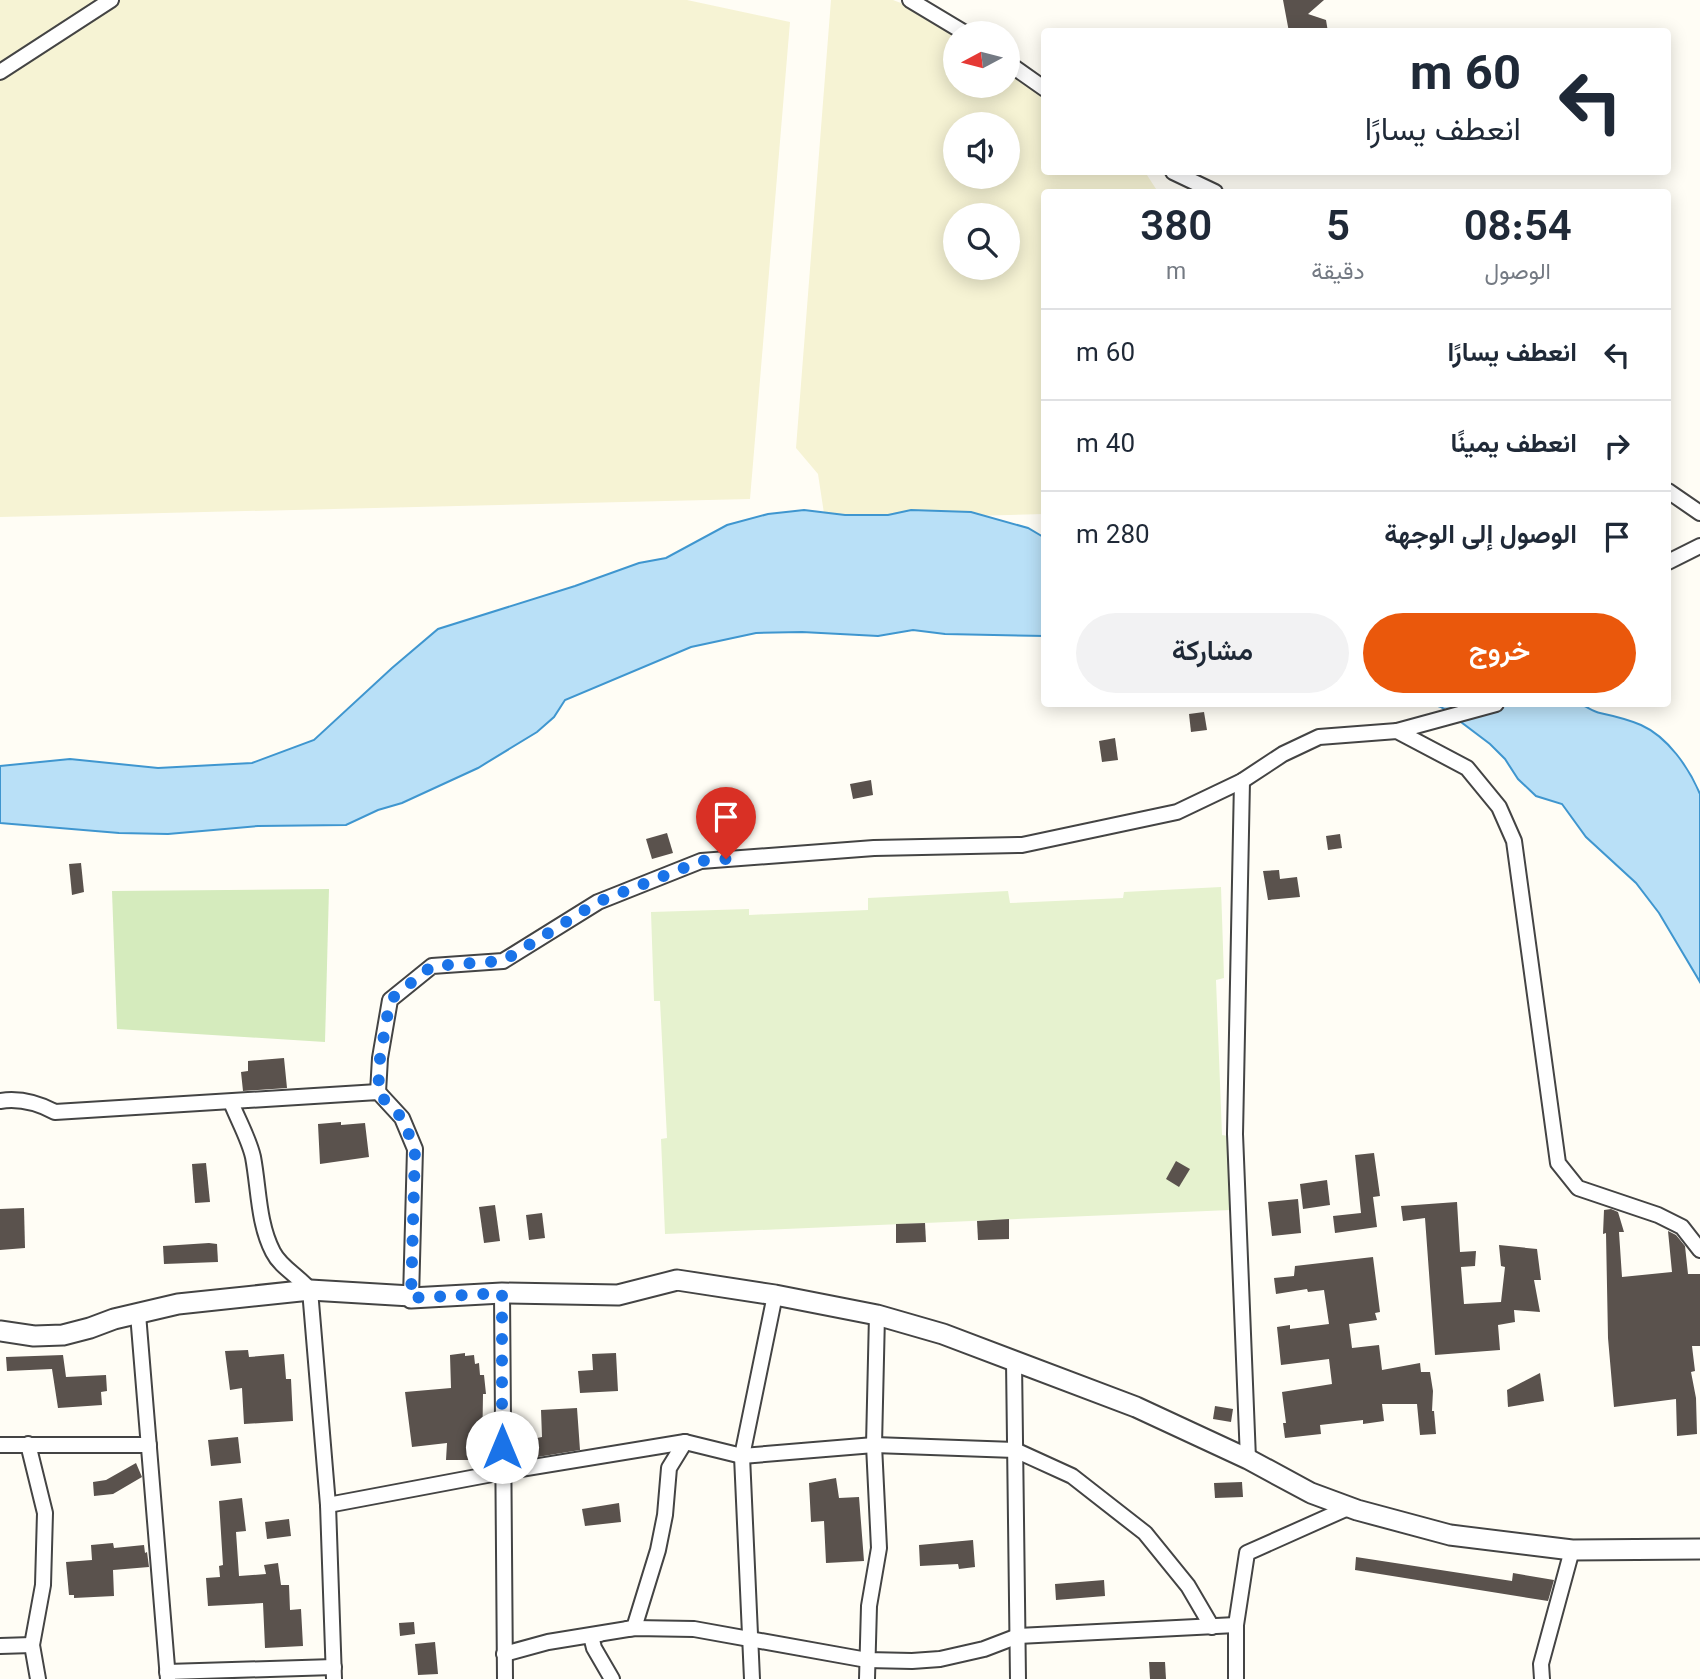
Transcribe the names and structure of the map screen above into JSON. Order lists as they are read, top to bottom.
{
  "north": "left",
  "page": {
    "turn": ["60 m", "انعطف يسارًا"],
    "eta": [
      "08:54",
      "الوصول",
      "5",
      "دقيقة",
      "380",
      "m"
    ],
    "list": [
      {
        "name": "انعطف يسارًا",
        "value": "60 m"
      },
      {
        "name": "انعطف يمينًا",
        "value": "40 m"
      },
      {
        "name": "الوصول إلى الوجهة",
        "value": "280 m"
      }
    ],
    "buttons": ["خروج", "مشاركة"]
  }
}
